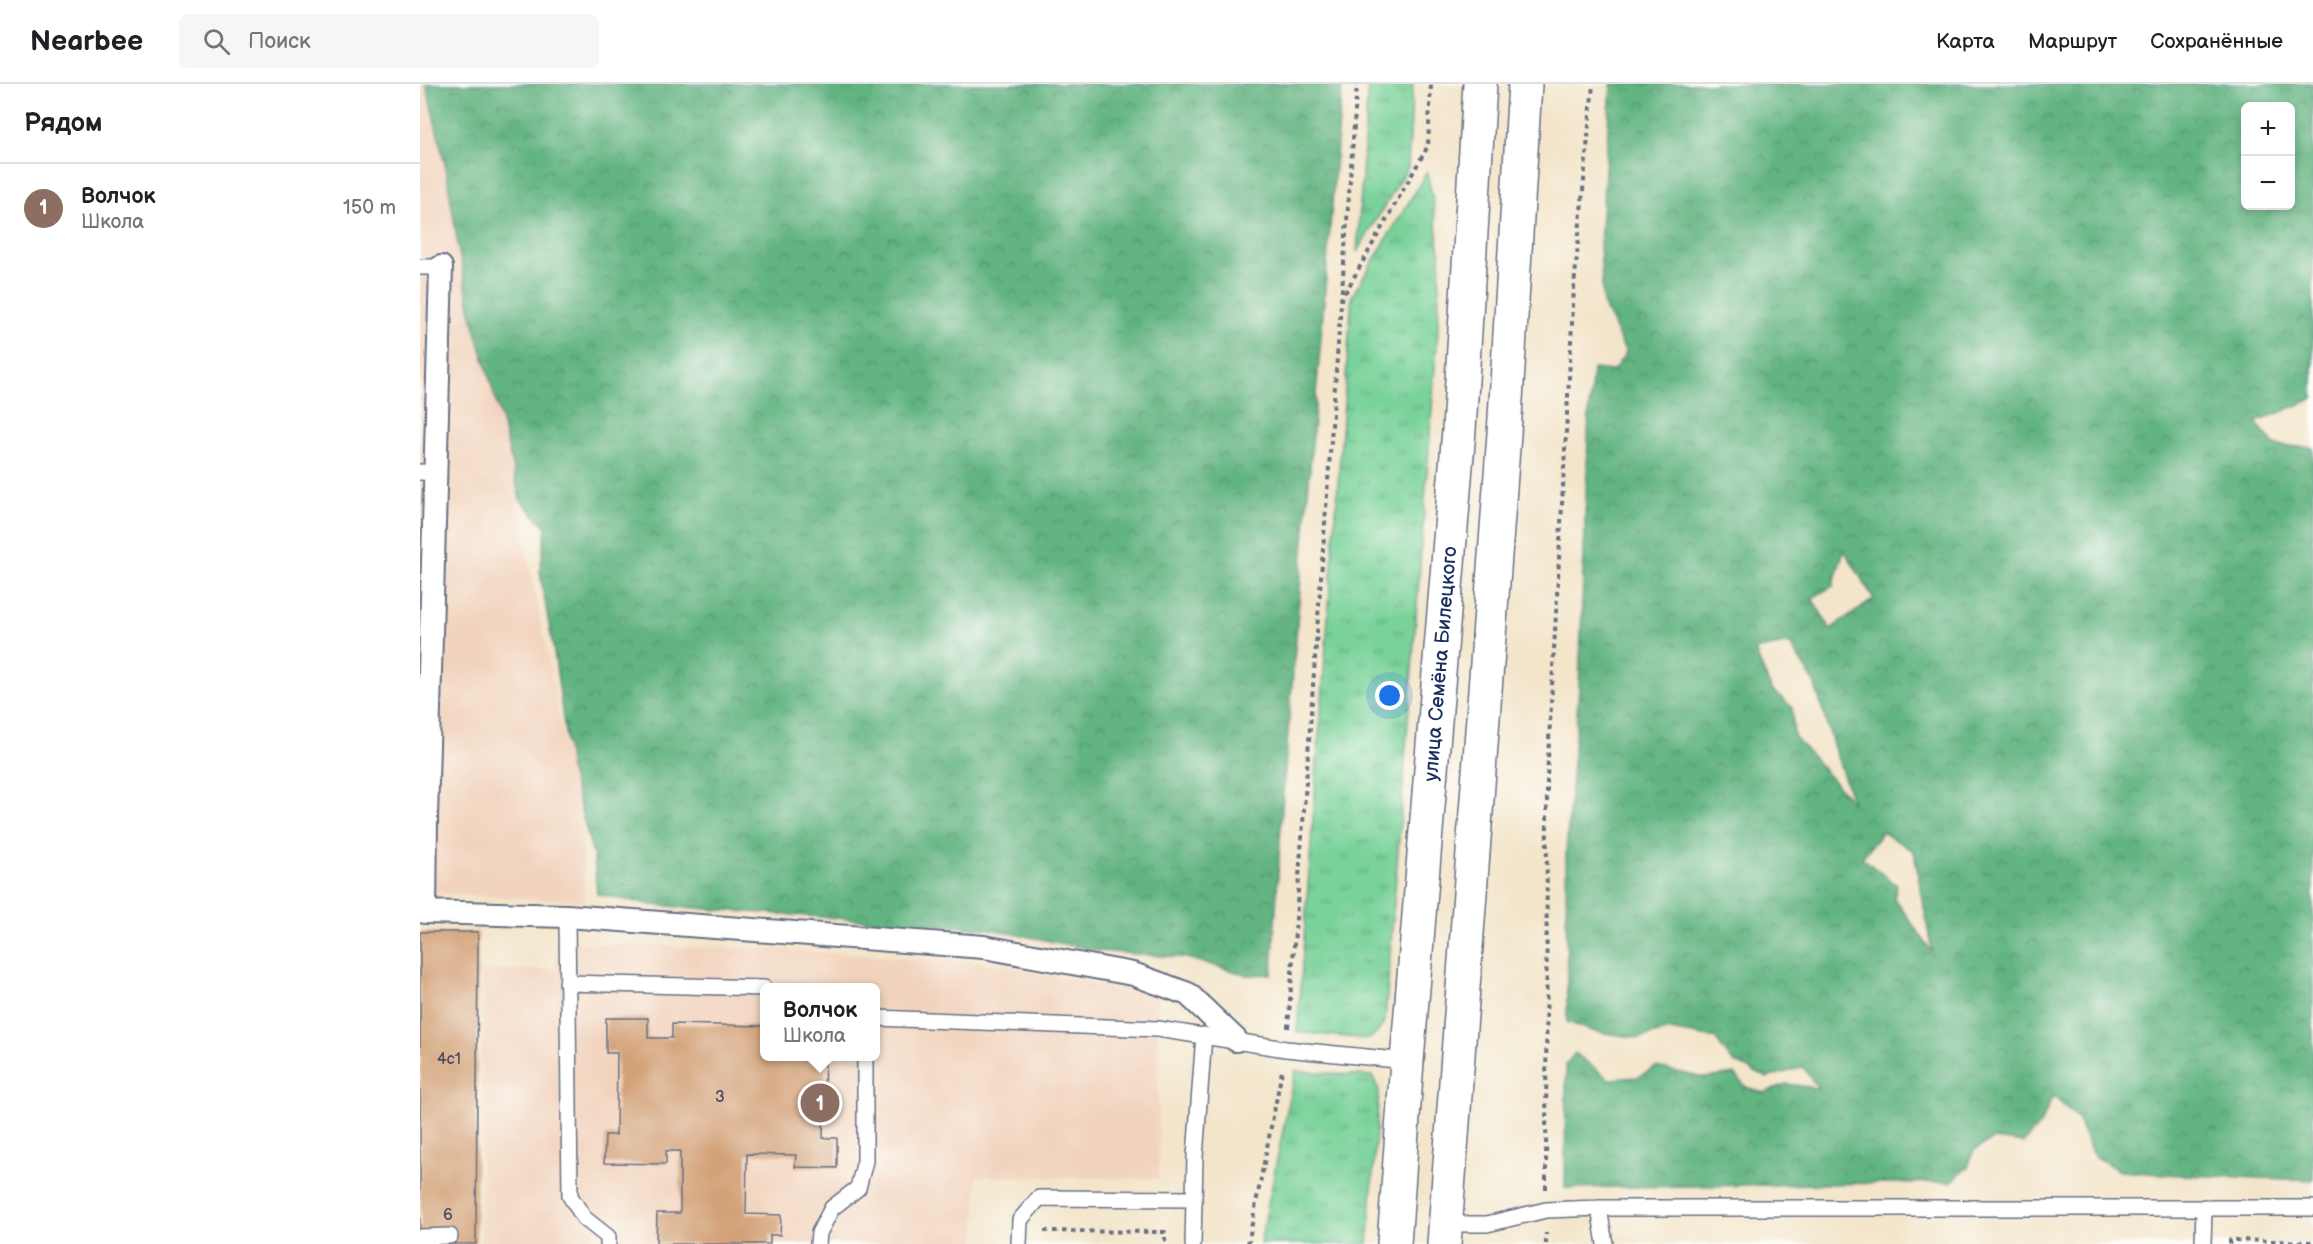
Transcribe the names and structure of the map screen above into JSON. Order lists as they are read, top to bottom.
{
  "streets": {
    "main road": ["улица Семёна Билецкого"]
  },
  "house_numbers": ["4с1", "3", "6"],
  "page": {
    "header": "Nearbee",
    "search": "Поиск",
    "nav": ["Карта", "Маршрут", "Сохранённые"],
    "heading": "Рядом",
    "map_buttons": ["+", "−"],
    "list": [
      {
        "mark": "1",
        "name": "Волчок",
        "note": "Школа",
        "value": "150 m"
      }
    ],
    "popup": ["Волчок", "Школа"],
    "pins": "1"
  }
}
